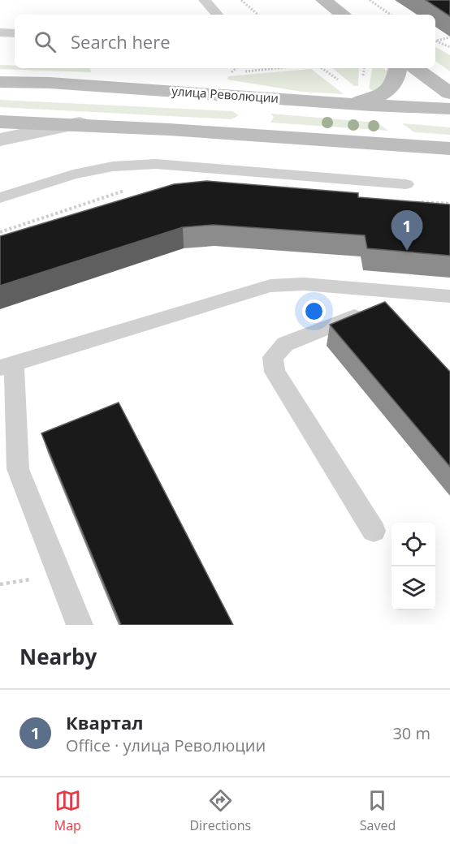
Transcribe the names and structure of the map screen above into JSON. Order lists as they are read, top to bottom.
{
  "streets": {
    "main road": ["улица Революции"]
  },
  "page": {
    "search": "Search here",
    "pins": "1",
    "heading": "Nearby",
    "list": [
      {
        "mark": "1",
        "name": "Квартал",
        "note": "Office · улица Революции",
        "value": "30 m"
      }
    ],
    "nav": ["Map", "Directions", "Saved"]
  }
}
